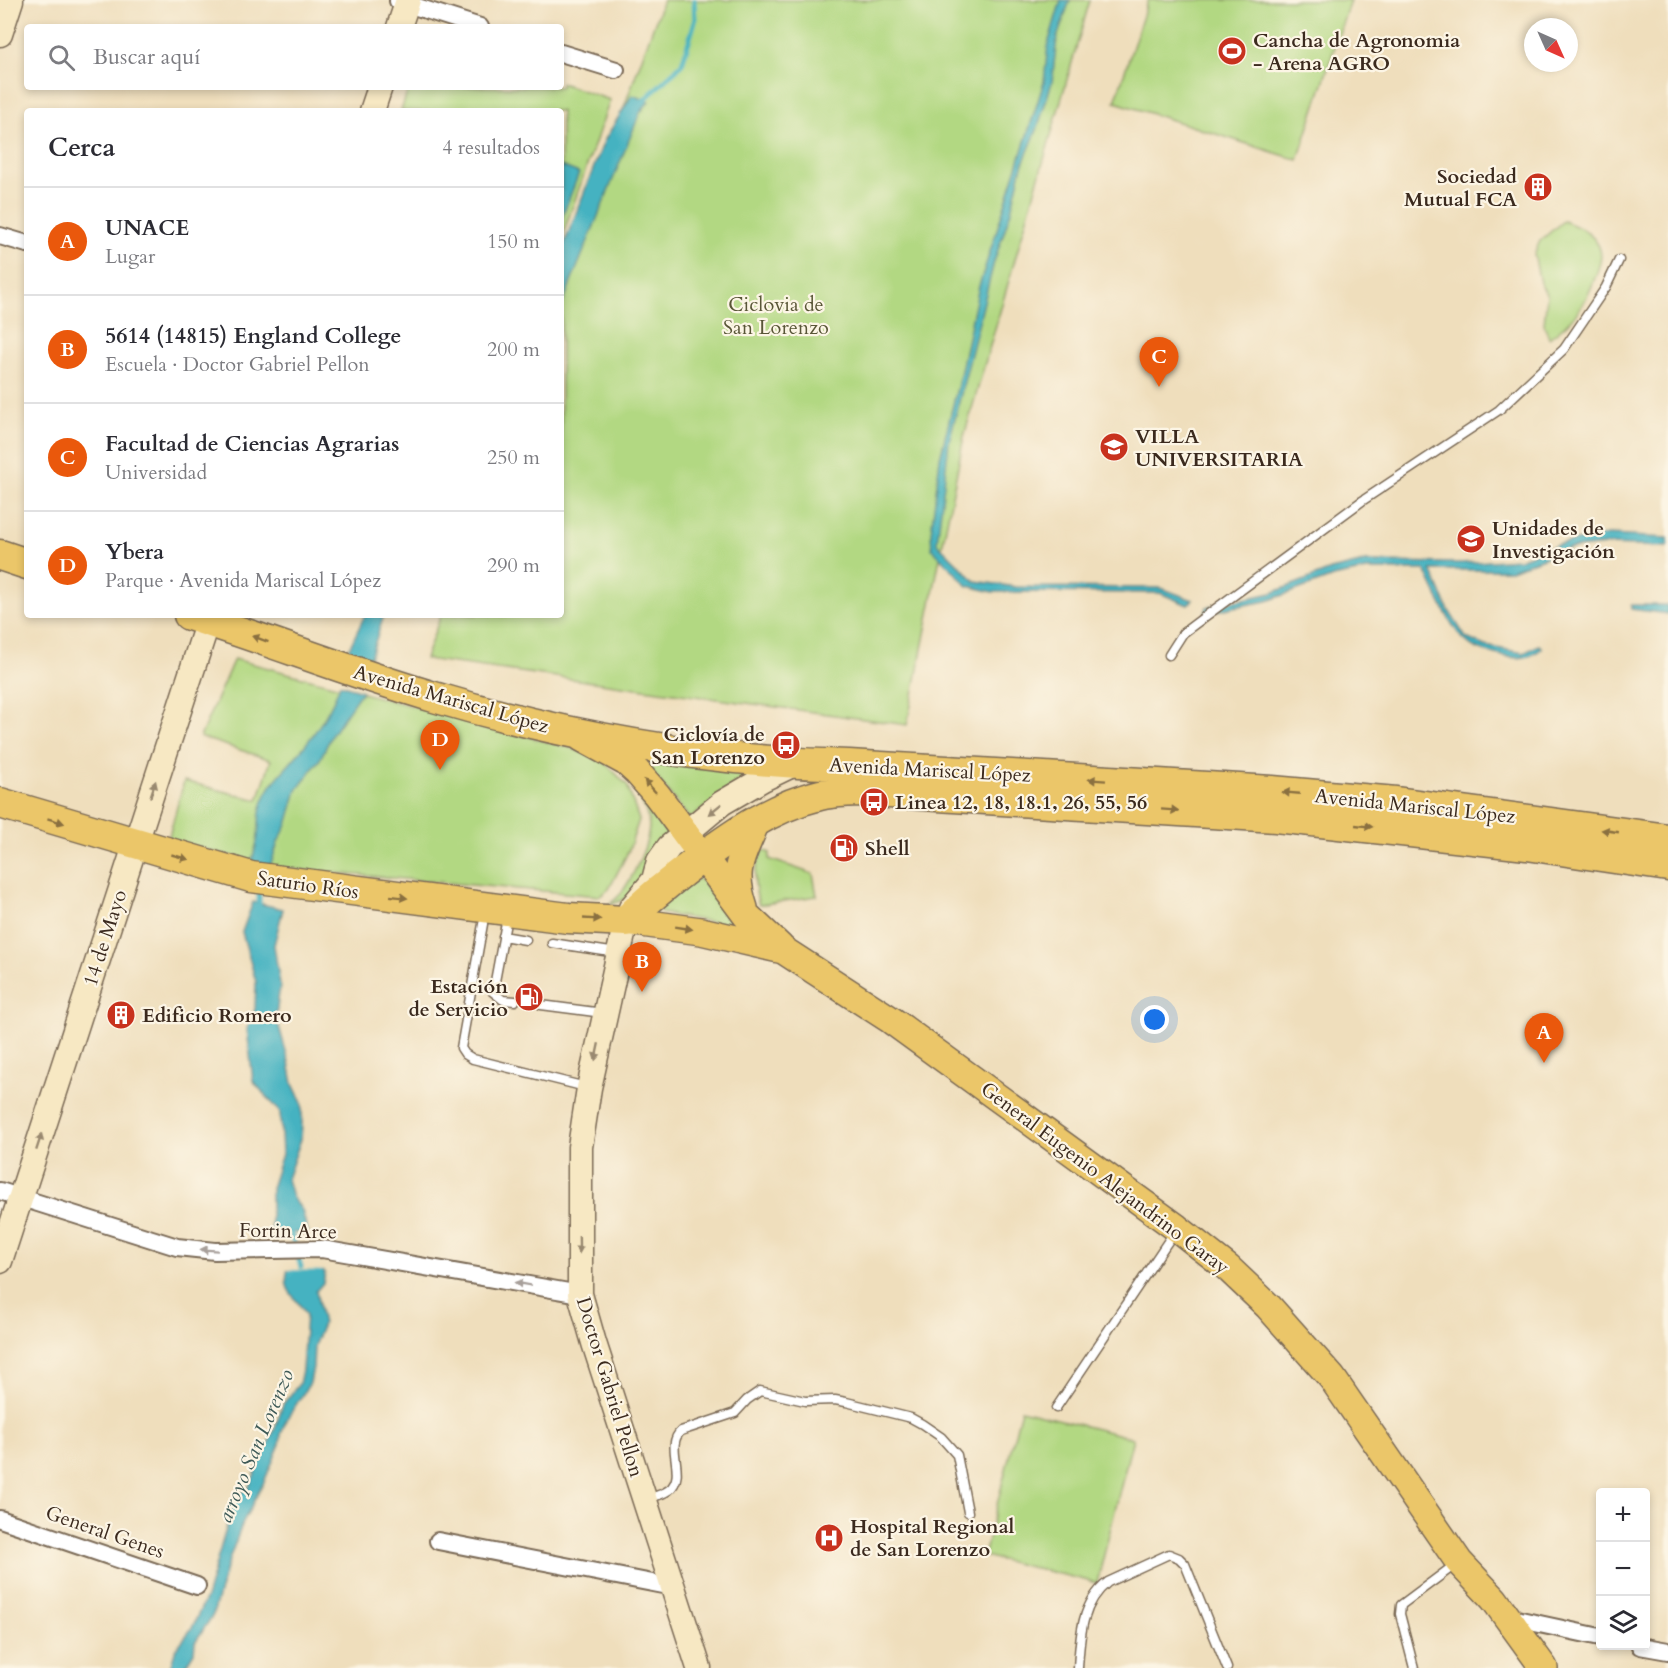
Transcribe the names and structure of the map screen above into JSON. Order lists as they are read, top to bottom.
{
  "streets": {
    "highway": ["Avenida Mariscal López", "Saturio Ríos"],
    "main road": ["General Eugenio Alejandrino Garay"],
    "street": [
      "14 de Mayo",
      "Fortin Arce",
      "Doctor Gabriel Pellon",
      "General Genes"
    ]
  },
  "crossings": [
    ["Avenida Mariscal López", "Saturio Ríos"],
    ["Avenida Mariscal López", "General Eugenio Alejandrino Garay"],
    ["Avenida Mariscal López", "Doctor Gabriel Pellon"],
    ["Saturio Ríos", "14 de Mayo"],
    ["Saturio Ríos", "General Eugenio Alejandrino Garay"],
    ["Saturio Ríos", "Doctor Gabriel Pellon"],
    ["14 de Mayo", "Fortin Arce"],
    ["General Eugenio Alejandrino Garay", "Doctor Gabriel Pellon"],
    ["Fortin Arce", "Doctor Gabriel Pellon"]
  ],
  "one_way": ["Saturio Ríos", "14 de Mayo", "Fortin Arce"],
  "water": ["arroyo San Lorenzo"],
  "parks": ["Ciclovia de San Lorenzo"],
  "places": {
    "sports": ["Cancha de Agronomia - Arena AGRO"],
    "building": ["Sociedad Mutual FCA", "Edificio Romero"],
    "school or university": ["VILLA UNIVERSITARIA", "Unidades de Investigación"],
    "bus stop": ["Ciclovía de San Lorenzo", "Linea 12, 18, 18.1, 26, 55, 56"],
    "fuel station": ["Shell", "Estación de Servicio"],
    "hospital": ["Hospital Regional de San Lorenzo"]
  },
  "north": "bottom right",
  "page": {
    "search": "Buscar aquí",
    "heading": ["Cerca", "4 resultados"],
    "list": [
      {
        "mark": "A",
        "name": "UNACE",
        "note": "Lugar",
        "value": "150 m"
      },
      {
        "mark": "B",
        "name": "5614 (14815) England College",
        "note": "Escuela · Doctor Gabriel Pellon",
        "value": "200 m"
      },
      {
        "mark": "C",
        "name": "Facultad de Ciencias Agrarias",
        "note": "Universidad",
        "value": "250 m"
      },
      {
        "mark": "D",
        "name": "Ybera",
        "note": "Parque · Avenida Mariscal López",
        "value": "290 m"
      }
    ],
    "pins": [
      "C",
      "D",
      "B",
      "A"
    ],
    "map_buttons": ["+", "−"]
  }
}
